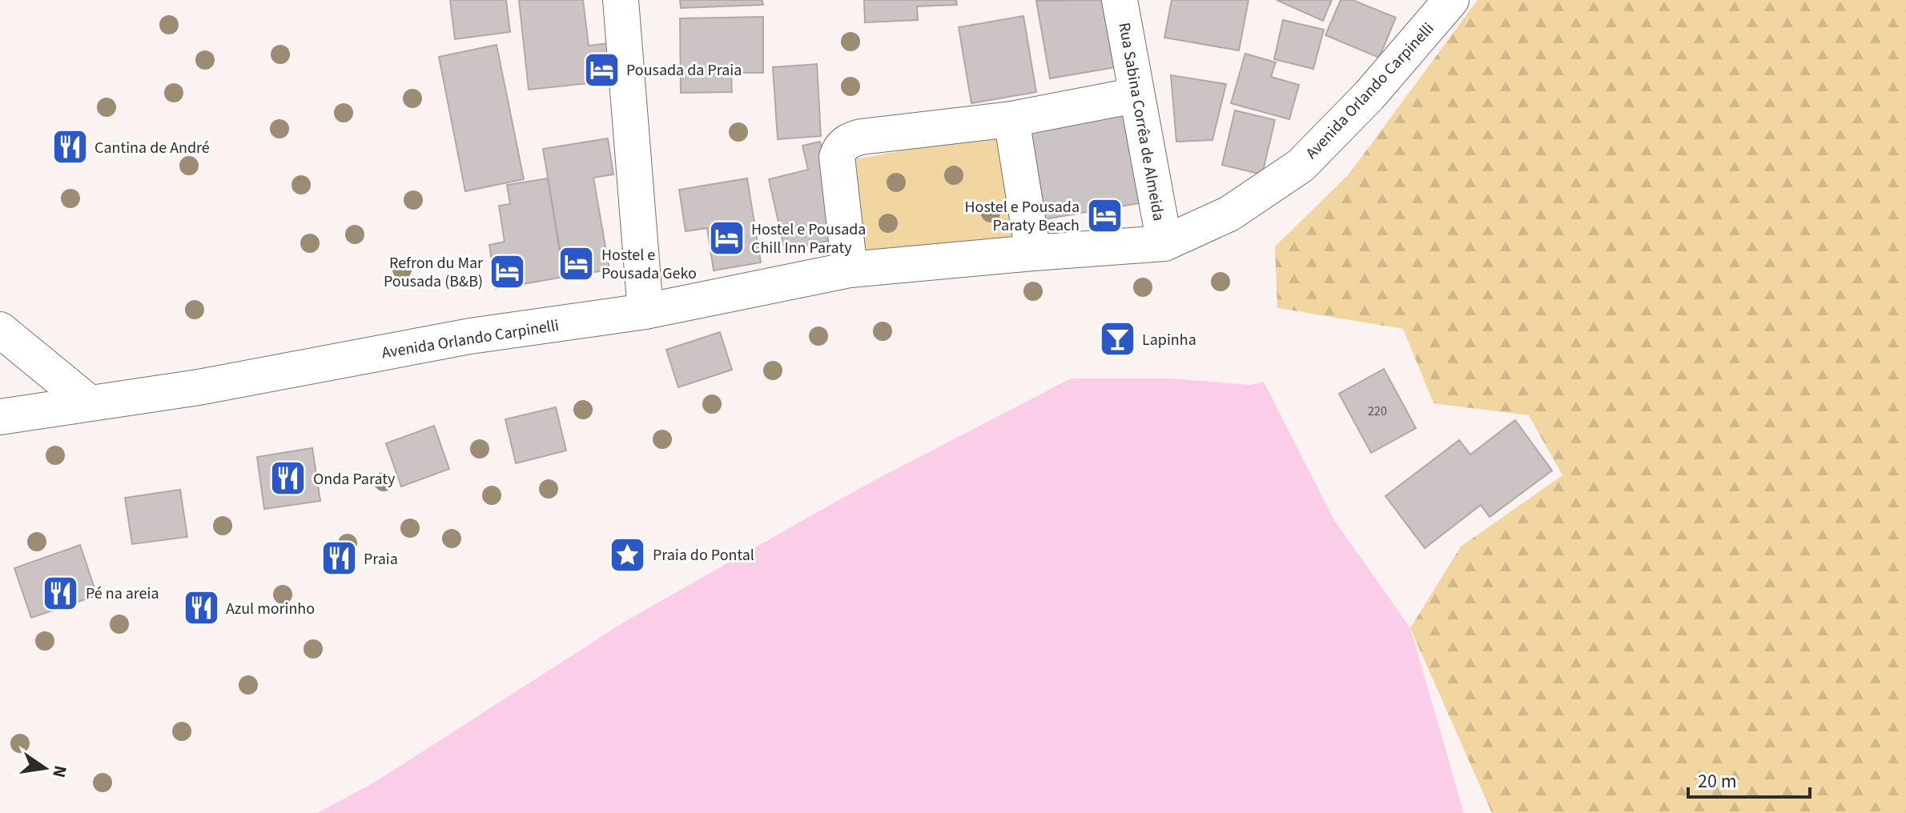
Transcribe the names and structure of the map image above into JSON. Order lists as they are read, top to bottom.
{
  "streets": {
    "street": ["Avenida Orlando Carpinelli", "Rua Sabina Corrêa de Almeida"]
  },
  "crossings": [
    ["Avenida Orlando Carpinelli", "Rua Sabina Corrêa de Almeida"]
  ],
  "places": {
    "hotel": [
      "Pousada da Praia",
      "Hostel e Pousada Paraty Beach",
      "Hostel e Pousada Chill Inn Paraty",
      "Hostel e Pousada Geko",
      "Refron du Mar Pousada (B&B)"
    ],
    "restaurant": [
      "Cantina de André",
      "Onda Paraty",
      "Praia",
      "Pé na areia",
      "Azul morinho"
    ],
    "bar": ["Lapinha"],
    "place": ["Praia do Pontal"]
  },
  "house_numbers": ["220"],
  "scale_bar": "20 m",
  "north": "right"
}
